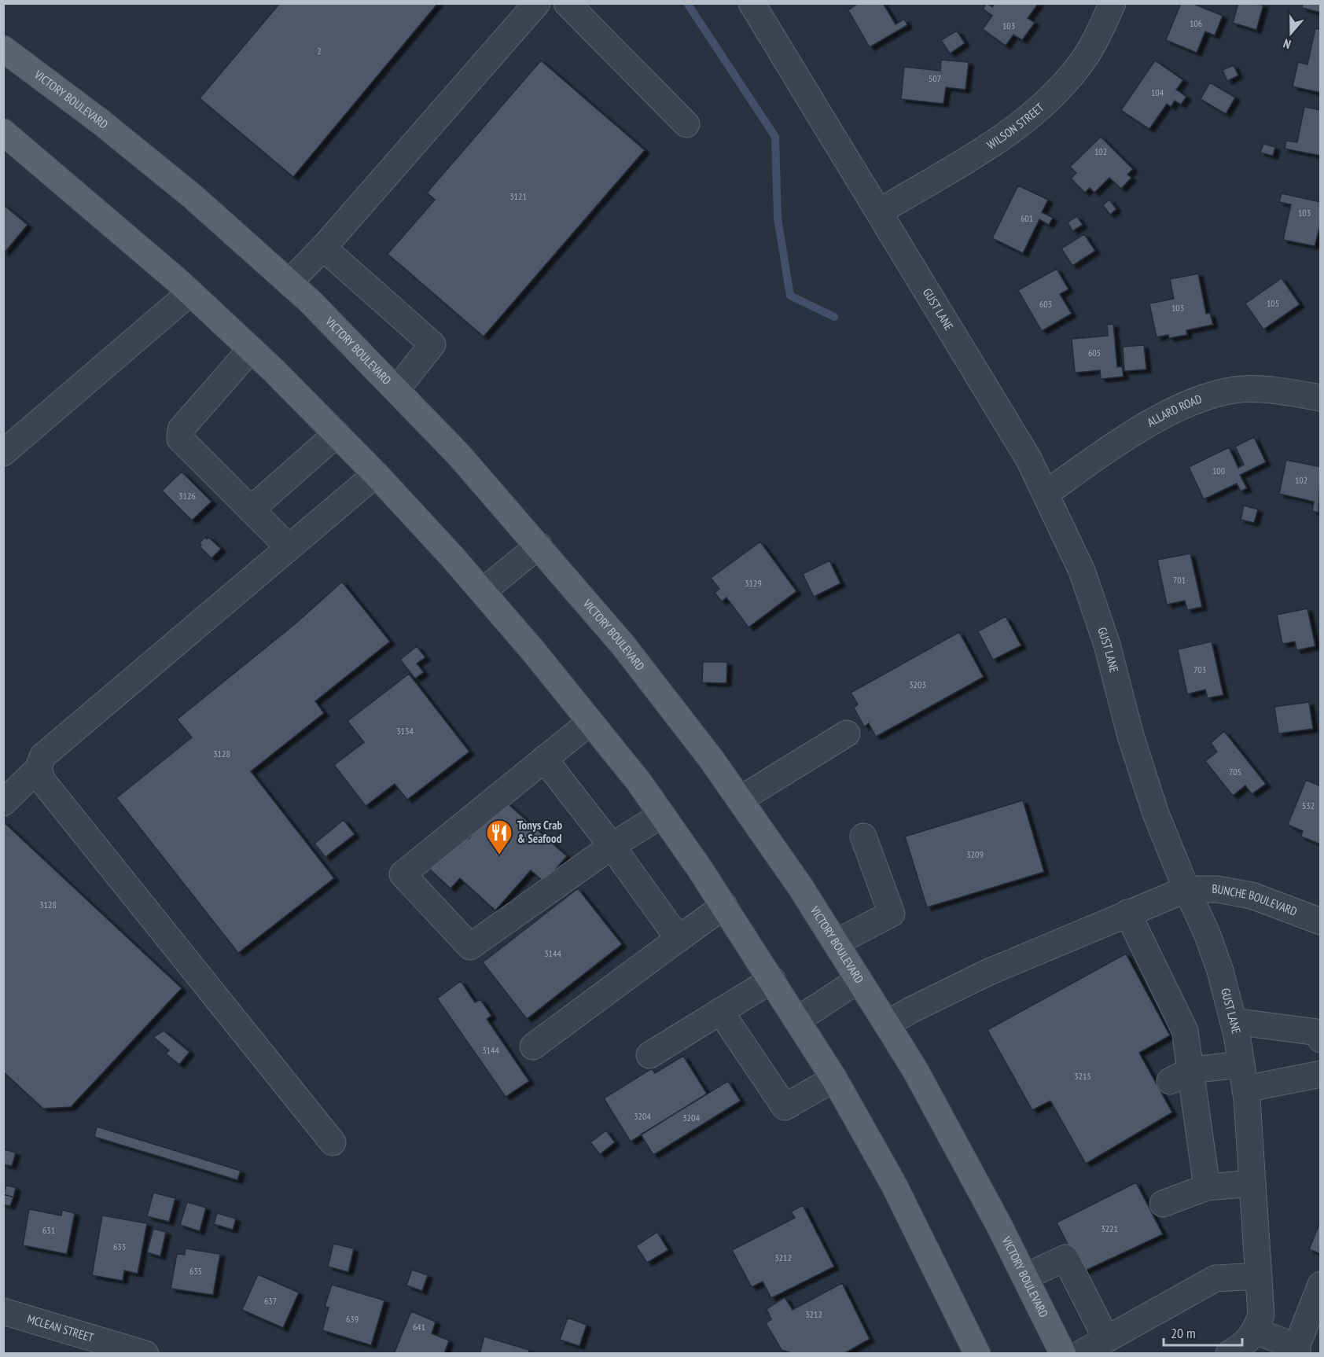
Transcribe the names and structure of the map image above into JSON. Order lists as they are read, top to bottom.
{
  "streets": {
    "main road": ["VICTORY BOULEVARD"],
    "street": [
      "WILSON STREET",
      "GUST LANE",
      "ALLARD ROAD",
      "BUNCHE BOULEVARD",
      "MCLEAN STREET"
    ]
  },
  "crossings": [
    ["WILSON STREET", "GUST LANE"],
    ["GUST LANE", "ALLARD ROAD"],
    ["GUST LANE", "BUNCHE BOULEVARD"]
  ],
  "places": {
    "restaurant": ["Tonys Crab & Seafood"]
  },
  "house_numbers": [
    "106",
    "103",
    "2",
    "507",
    "104",
    "102",
    "3121",
    "103",
    "601",
    "105",
    "603",
    "103",
    "605",
    "100",
    "102",
    "3126",
    "701",
    "3129",
    "703",
    "3203",
    "3134",
    "3128",
    "705",
    "532",
    "3209",
    "3128",
    "3144",
    "3144",
    "3215",
    "3204",
    "3204",
    "3221",
    "631",
    "633",
    "3212",
    "635",
    "637",
    "3212",
    "639",
    "641"
  ],
  "scale_bar": "20 m",
  "north": "bottom"
}
